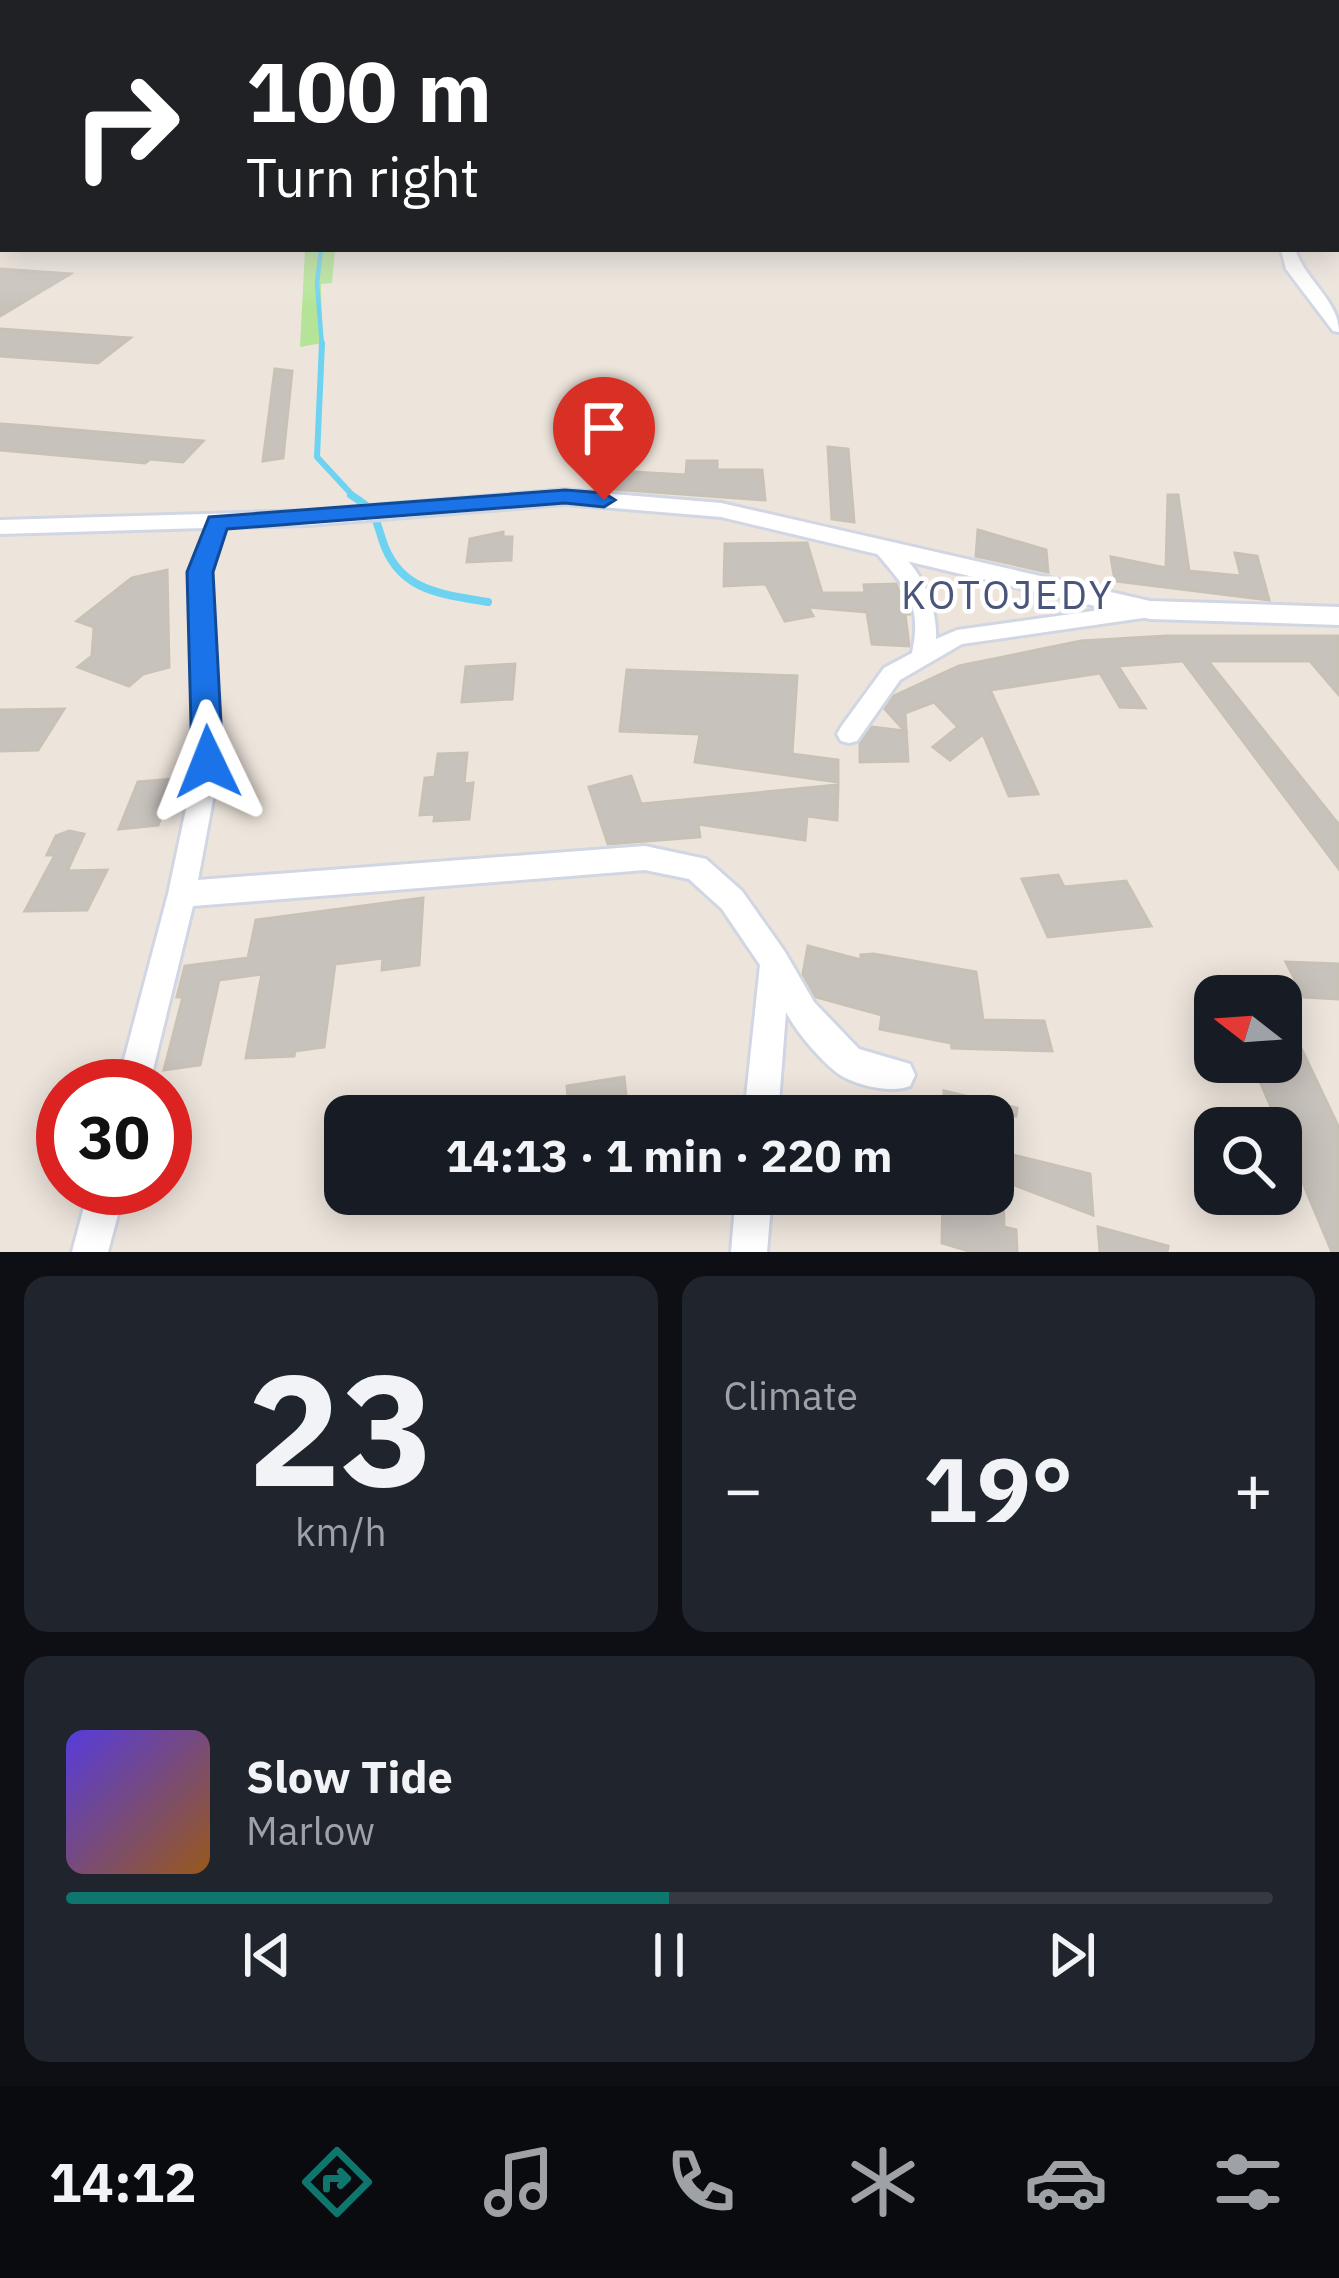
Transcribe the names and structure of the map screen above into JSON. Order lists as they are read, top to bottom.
{
  "districts": ["KOTOJEDY"],
  "north": "left",
  "page": {
    "turn": ["100 m", "Turn right"],
    "limit": "30",
    "trip": "14:13 · 1 min · 220 m",
    "tile": [
      ["23", "km/h"],
      "Climate"
    ],
    "heat": ["−", "19°", "+"],
    "song": ["Slow Tide", "Marlow"],
    "tabs": "14:12"
  }
}
